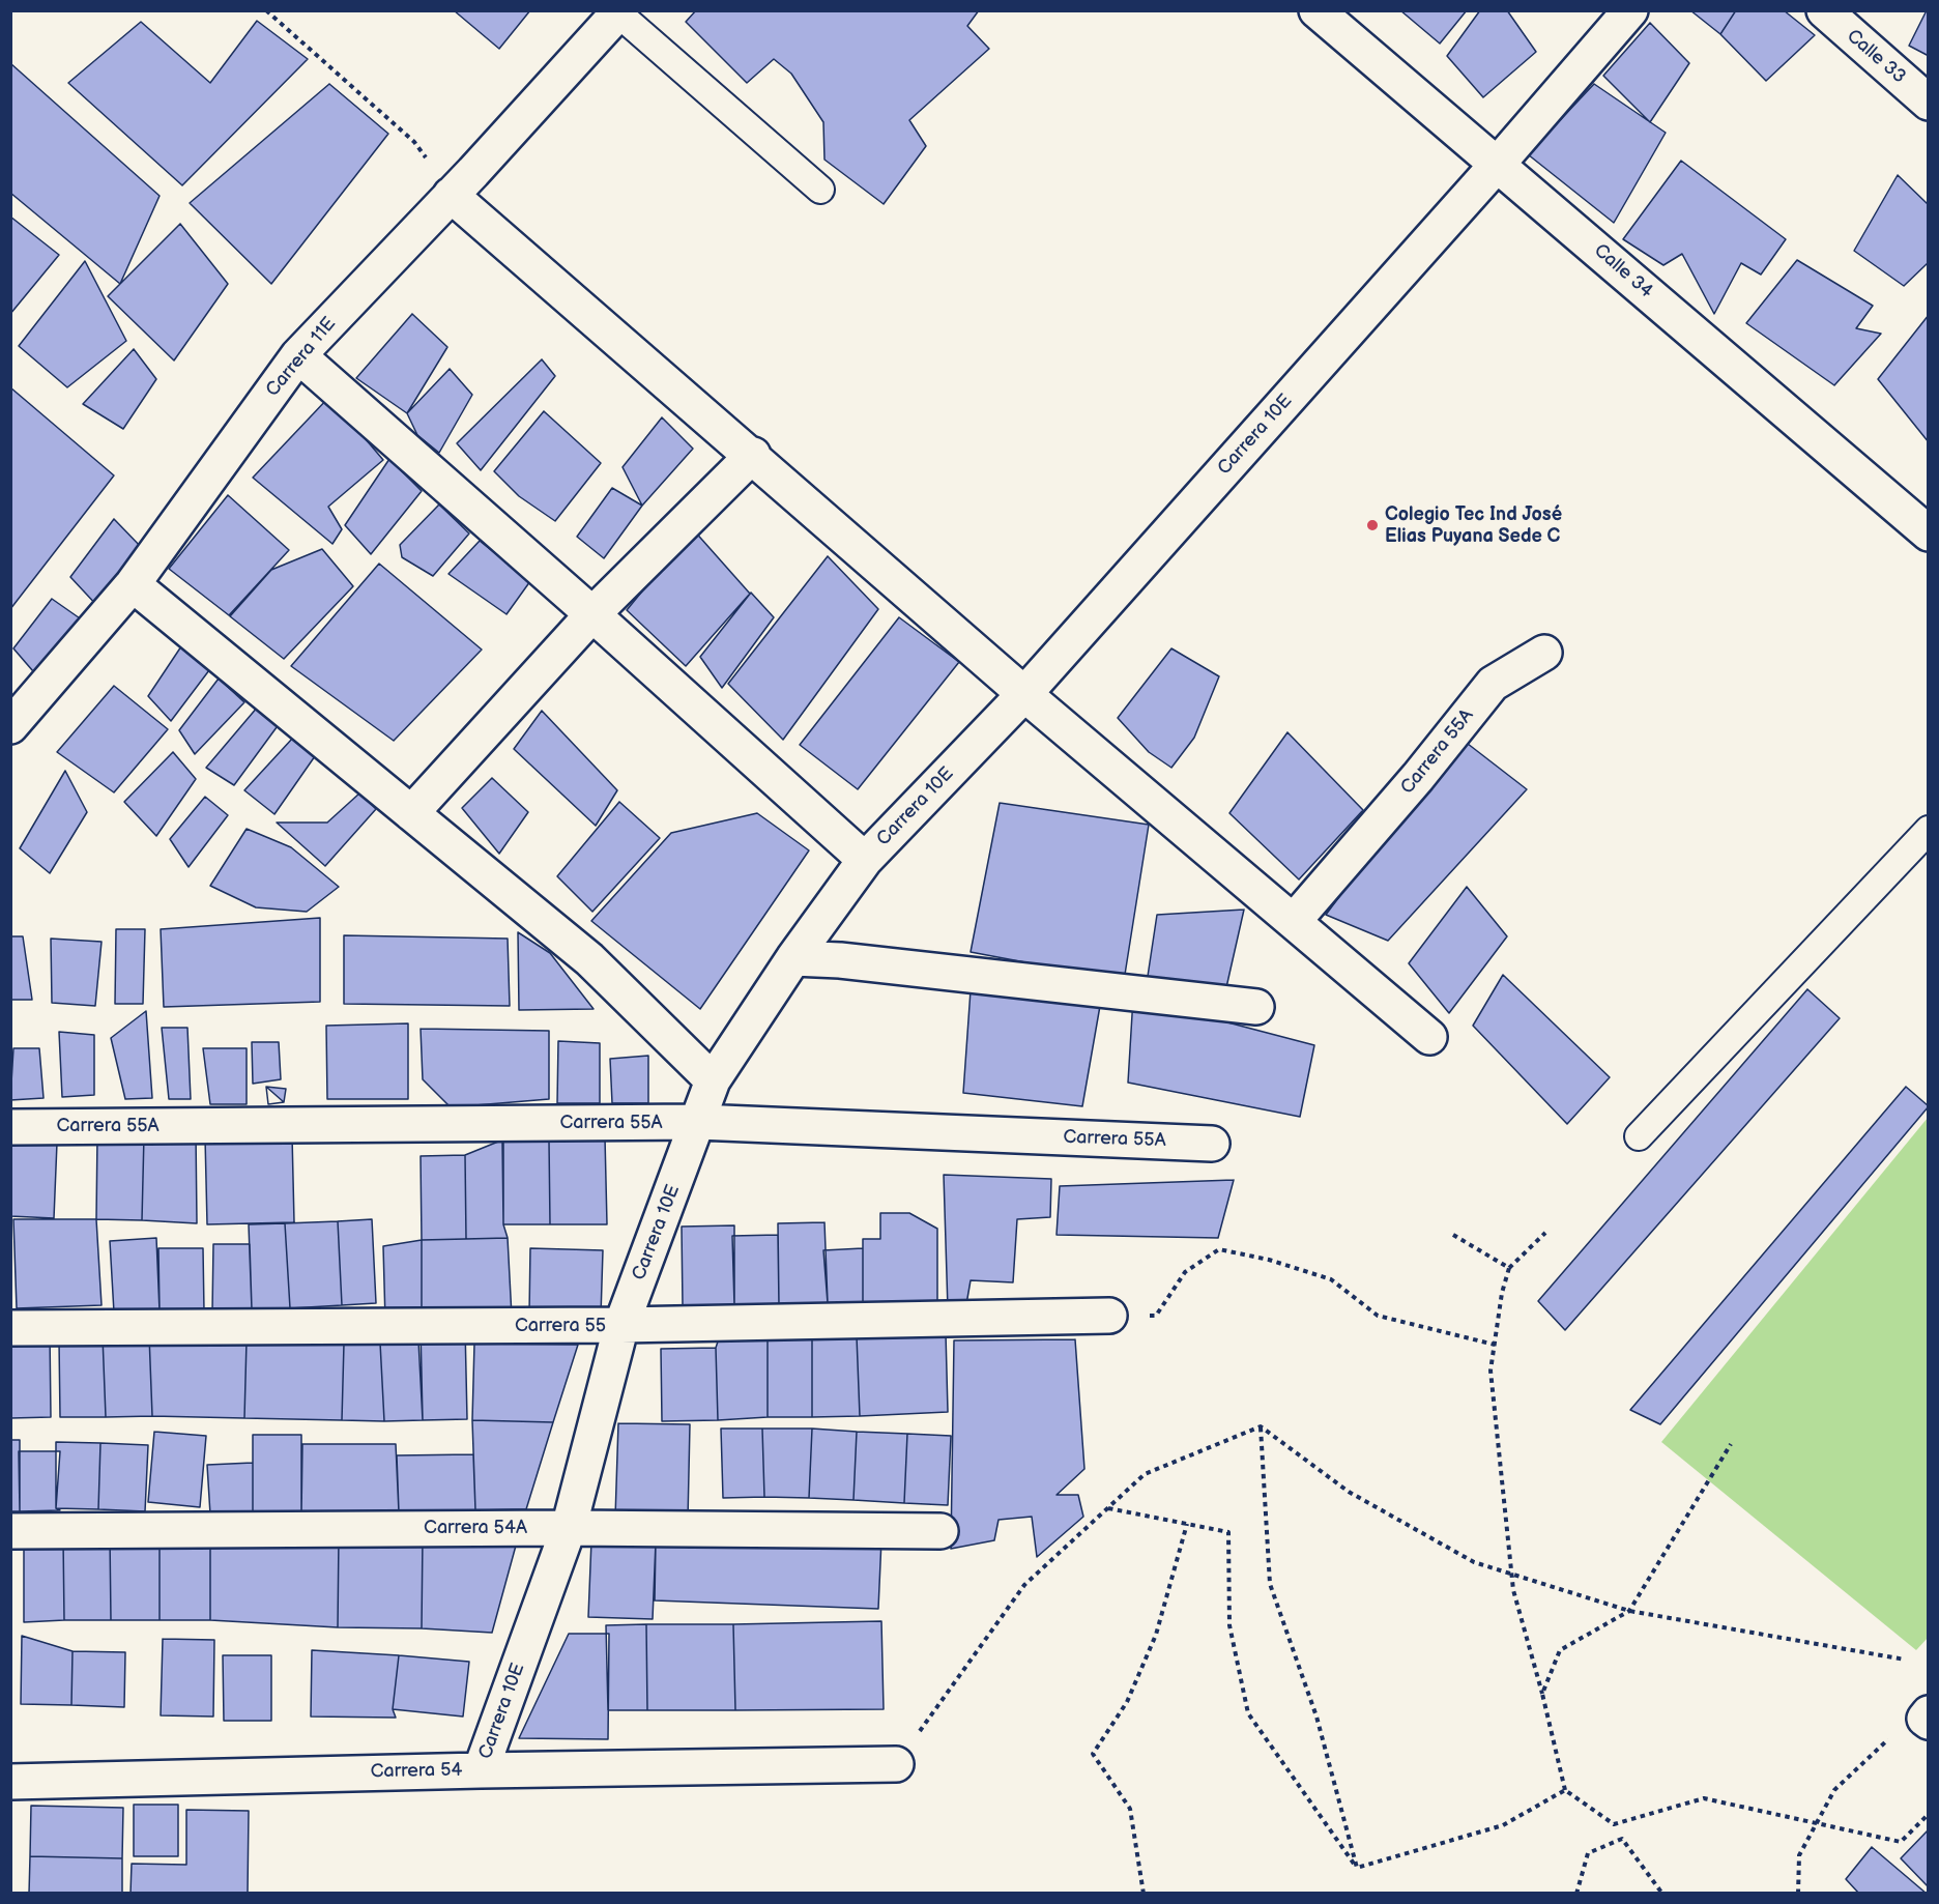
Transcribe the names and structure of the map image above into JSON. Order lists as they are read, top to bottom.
{
  "streets": {
    "street": [
      "Calle 33",
      "Calle 34",
      "Carrera 11E",
      "Carrera 10E",
      "Carrera 55A",
      "Carrera 55",
      "Carrera 54A",
      "Carrera 54"
    ]
  },
  "crossings": [
    ["Calle 34", "Carrera 10E"],
    ["Carrera 10E", "Carrera 55A"],
    ["Carrera 10E", "Carrera 55"],
    ["Carrera 10E", "Carrera 54A"],
    ["Carrera 10E", "Carrera 54"]
  ],
  "places": ["Colegio Tec Ind José Elias Puyana Sede C"]
}
